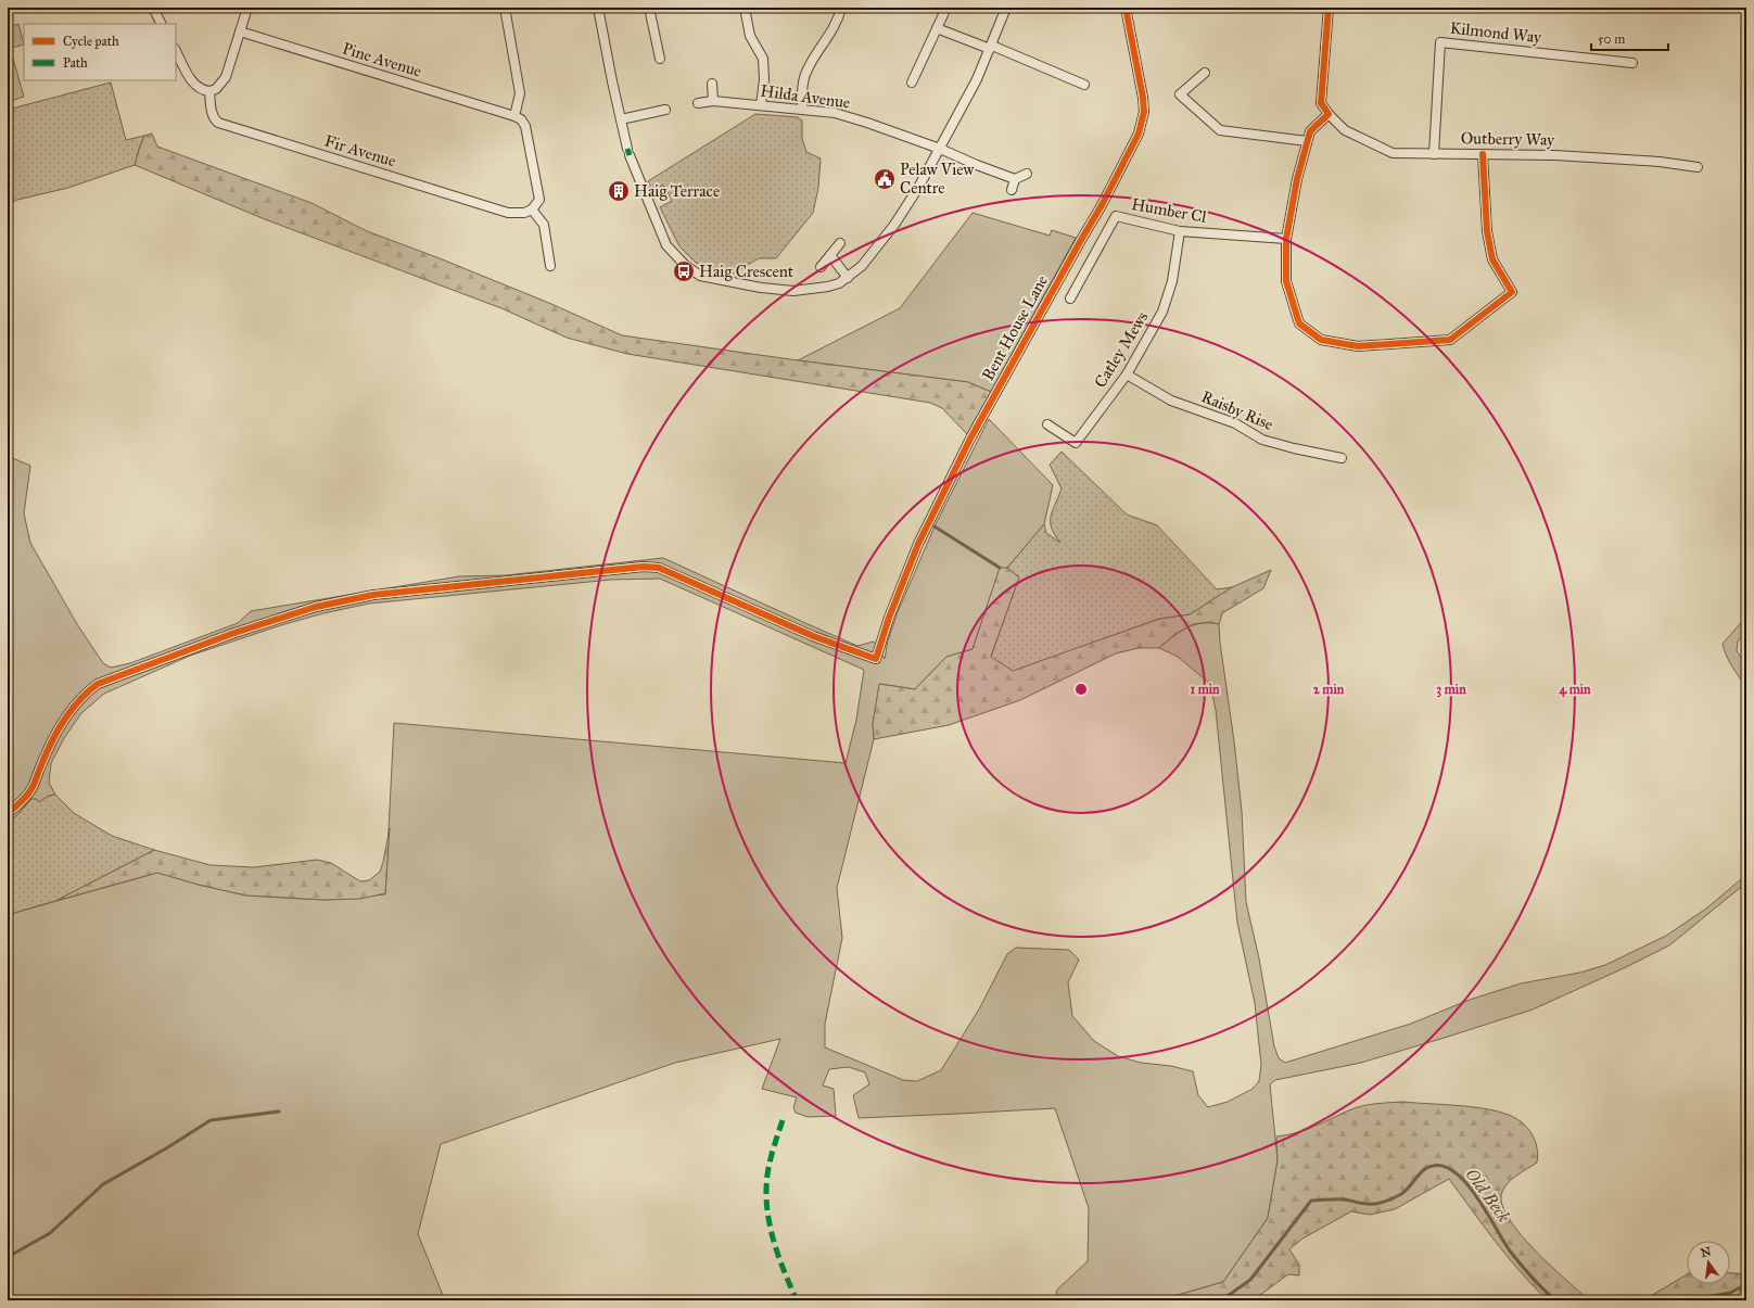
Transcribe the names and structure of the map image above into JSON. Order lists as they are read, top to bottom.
{
  "streets": {
    "street": [
      "Kilmond Way",
      "Pine Avenue",
      "Hilda Avenue",
      "Outberry Way",
      "Fir Avenue",
      "Humber Cl",
      "Bent House Lane",
      "Catley Mews",
      "Raisby Rise"
    ]
  },
  "crossings": [
    ["Kilmond Way", "Outberry Way"],
    ["Humber Cl", "Catley Mews"],
    ["Catley Mews", "Raisby Rise"]
  ],
  "water": ["Old Beck"],
  "places": {
    "public building": ["Pelaw View Centre"],
    "building": ["Haig Terrace"],
    "bus stop": ["Haig Crescent"]
  },
  "legend": ["Cycle path", "Path"],
  "scale_bar": "50 m",
  "north": "top",
  "rings": [
    "1 min",
    "2 min",
    "3 min",
    "4 min"
  ]
}
